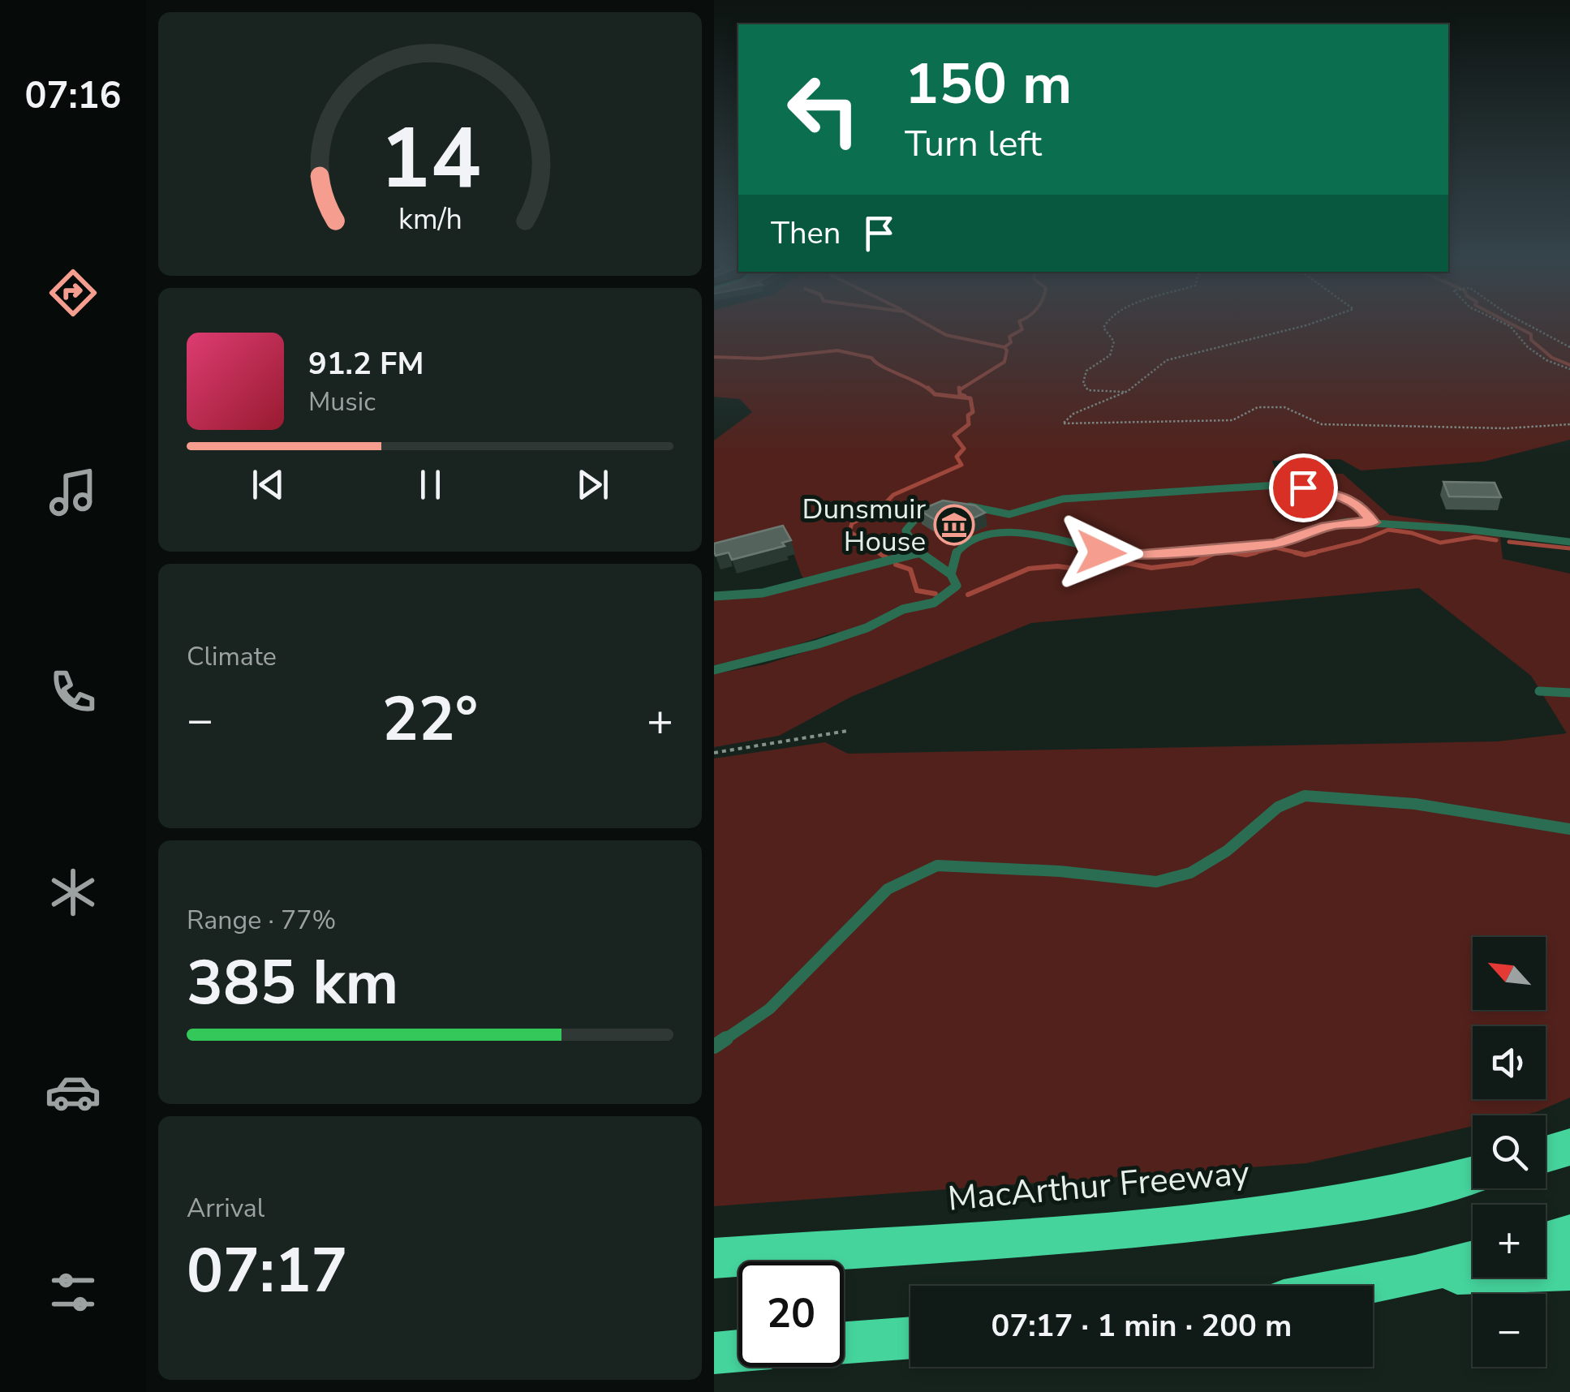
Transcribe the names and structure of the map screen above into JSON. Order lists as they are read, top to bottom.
{
  "streets": {
    "highway": ["MacArthur Freeway"]
  },
  "places": {
    "museum": ["Dunsmuir House"]
  },
  "north": "top left",
  "page": {
    "tabs": "07:16",
    "turn": ["150 m", "Turn left"],
    "then": "Then",
    "song": ["91.2 FM", "Music"],
    "tile": [
      "Climate",
      ["Range · 77%", "385 km"],
      ["Arrival", "07:17"]
    ],
    "heat": ["−", "22°", "+"],
    "map_buttons": ["+", "−"],
    "limit": "20",
    "trip": "07:17 · 1 min · 200 m",
    "gauge": ["14", "km/h"]
  }
}
